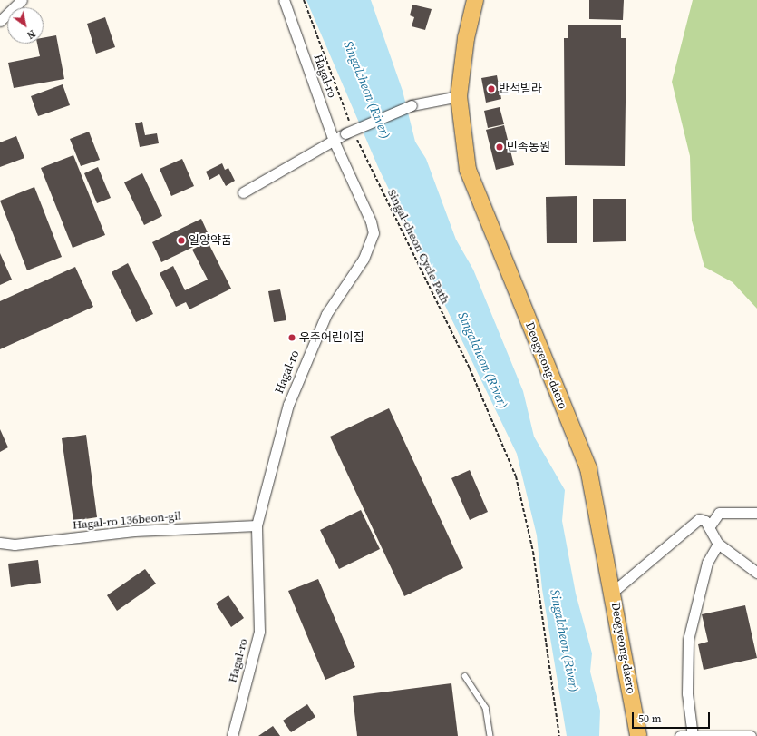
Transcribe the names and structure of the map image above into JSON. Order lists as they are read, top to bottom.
{
  "streets": {
    "main road": ["Deogyeong-daero"],
    "street": ["Hagal-ro", "Hagal-ro 136beon-gil"],
    "path": ["Singal-cheon Cycle Path"]
  },
  "crossings": [
    ["Hagal-ro", "Hagal-ro 136beon-gil"]
  ],
  "water": ["Singalcheon (River)"],
  "places": [
    "반석빌라",
    "민속농원",
    "일양약품",
    "우주어린이집"
  ],
  "scale_bar": "50 m",
  "north": "bottom right"
}
